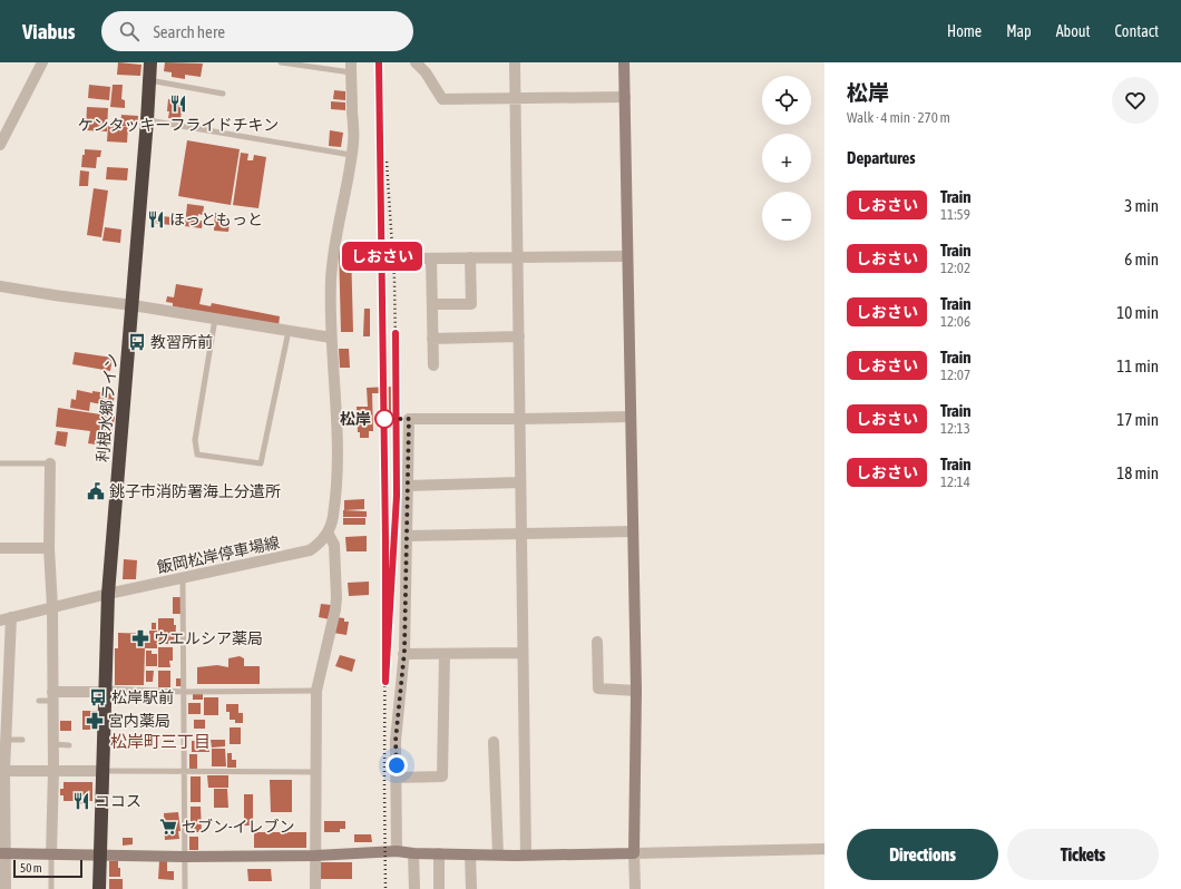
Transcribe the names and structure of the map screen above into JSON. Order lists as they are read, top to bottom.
{
  "streets": {
    "highway": ["利根水郷ライン"],
    "street": ["飯岡松岸停車場線"]
  },
  "crossings": [
    ["利根水郷ライン", "飯岡松岸停車場線"]
  ],
  "districts": ["松岸町三丁目"],
  "places": {
    "restaurant": ["ケンタッキーフライドチキン", "ほっともっと", "ココス"],
    "bus stop": ["教習所前", "松岸駅前"],
    "other": ["松岸"],
    "public building": ["銚子市消防署海上分遣所"],
    "pharmacy": ["ウエルシア薬局", "宮内薬局"],
    "supermarket": ["セブン-イレブン"]
  },
  "scale_bar": "50 m",
  "page": {
    "header": "Viabus",
    "search": "Search here",
    "nav": [
      "Home",
      "Map",
      "About",
      "Contact"
    ],
    "on_map": "しおさい",
    "heading": [
      ["松岸", "Walk · 4 min · 270 m"],
      "Departures"
    ],
    "map_buttons": ["+", "−"],
    "list": [
      {
        "mark": "しおさい",
        "name": "Train",
        "note": "11:59",
        "value": "3 min"
      },
      {
        "mark": "しおさい",
        "name": "Train",
        "note": "12:02",
        "value": "6 min"
      },
      {
        "mark": "しおさい",
        "name": "Train",
        "note": "12:06",
        "value": "10 min"
      },
      {
        "mark": "しおさい",
        "name": "Train",
        "note": "12:07",
        "value": "11 min"
      },
      {
        "mark": "しおさい",
        "name": "Train",
        "note": "12:13",
        "value": "17 min"
      },
      {
        "mark": "しおさい",
        "name": "Train",
        "note": "12:14",
        "value": "18 min"
      }
    ],
    "buttons": ["Directions", "Tickets"],
    "scale": "50 m"
  }
}
